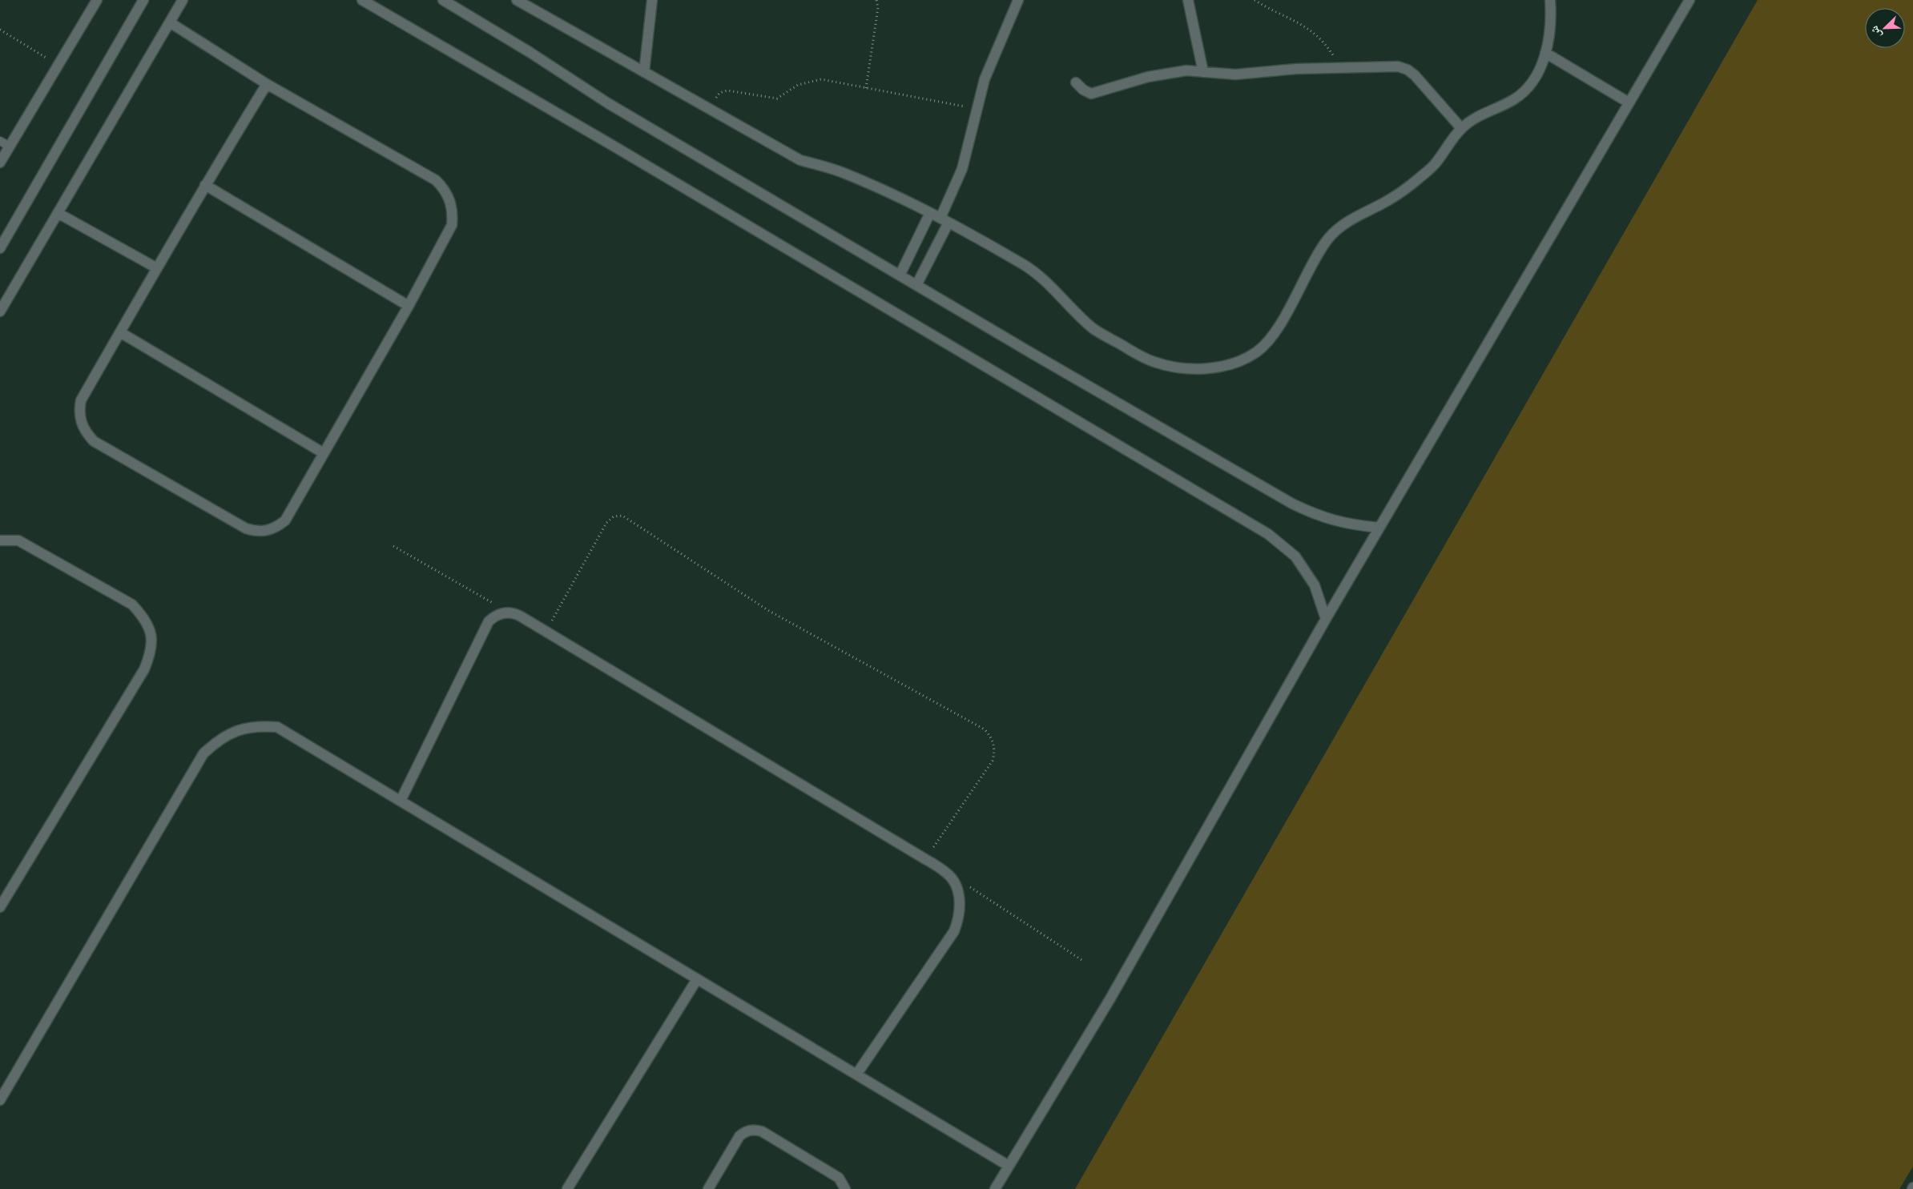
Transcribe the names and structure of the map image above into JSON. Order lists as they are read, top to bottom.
{
  "north": "bottom left"
}
